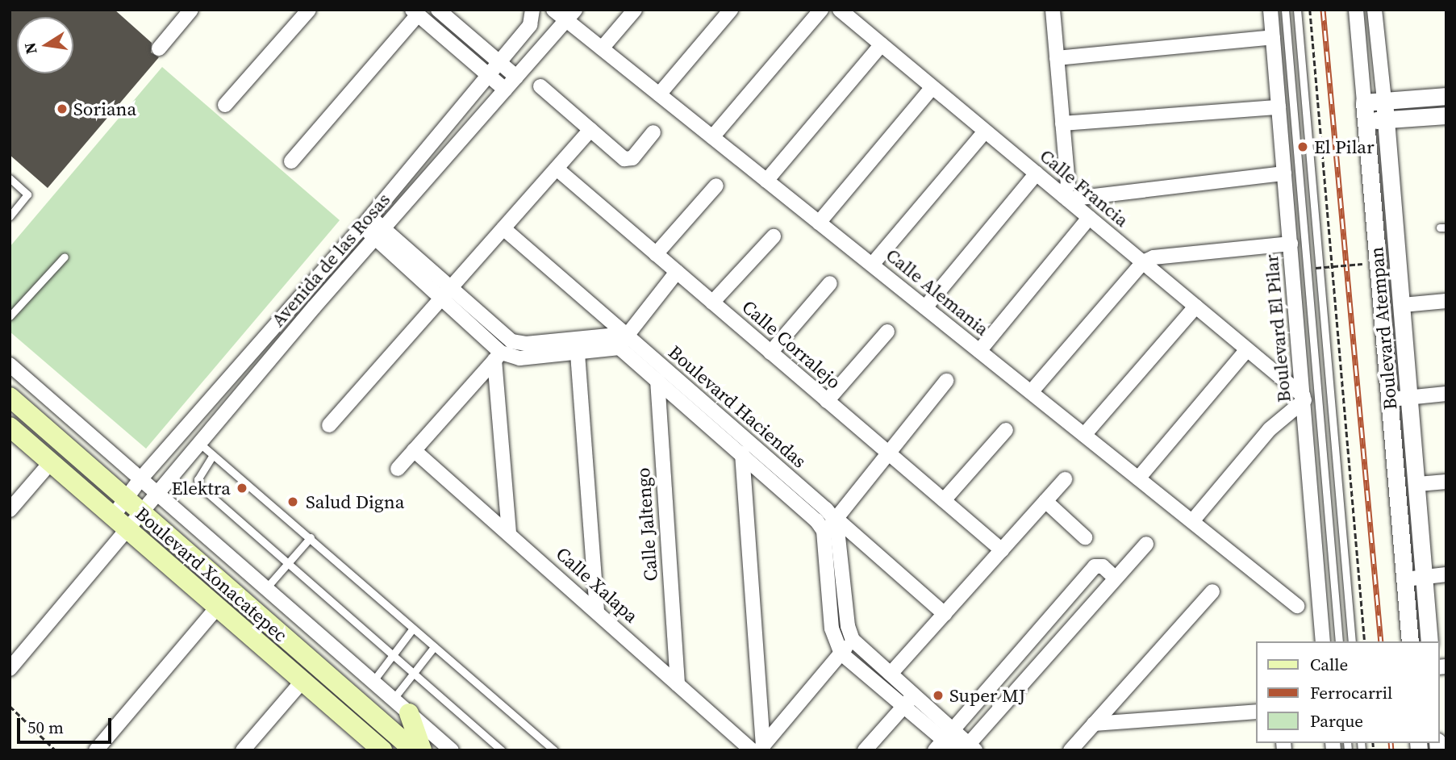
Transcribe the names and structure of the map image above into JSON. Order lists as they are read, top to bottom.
{
  "streets": {
    "main road": ["Boulevard Xonacatepec"],
    "street": [
      "Calle Francia",
      "Avenida de las Rosas",
      "Calle Alemania",
      "Boulevard El Pilar",
      "Boulevard Atempan",
      "Calle Corralejo",
      "Boulevard Haciendas",
      "Calle Jaltengo",
      "Calle Xalapa"
    ]
  },
  "crossings": [
    ["Calle Francia", "Boulevard El Pilar"],
    ["Avenida de las Rosas", "Calle Alemania"],
    ["Avenida de las Rosas", "Boulevard Xonacatepec"],
    ["Boulevard Haciendas", "Calle Jaltengo"],
    ["Calle Jaltengo", "Calle Xalapa"]
  ],
  "places": [
    "Soriana",
    "El Pilar",
    "Elektra",
    "Salud Digna",
    "Super MJ"
  ],
  "legend": ["Calle", "Ferrocarril", "Parque"],
  "scale_bar": "50 m",
  "north": "left"
}
